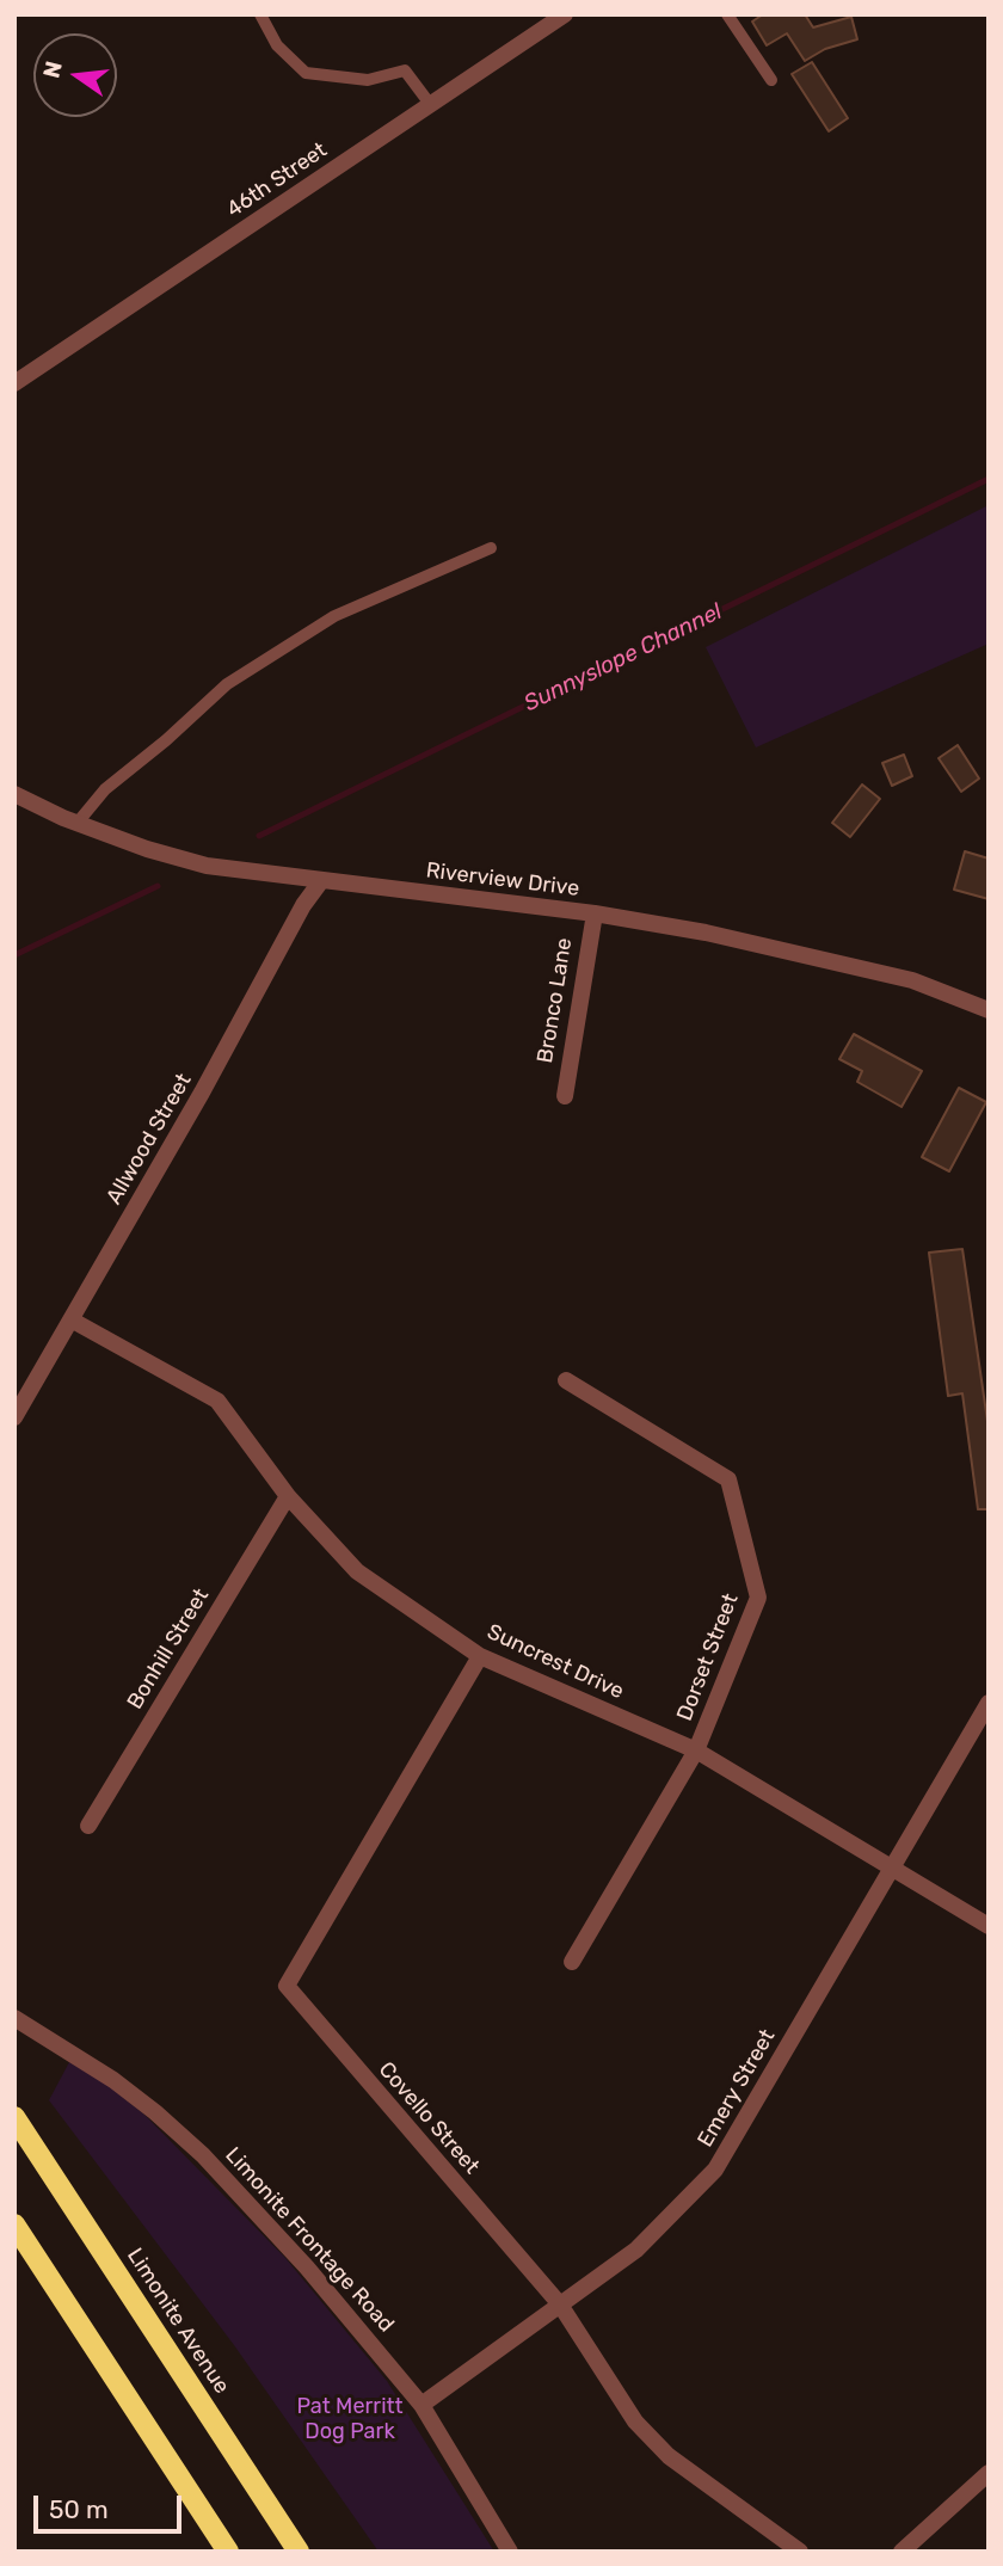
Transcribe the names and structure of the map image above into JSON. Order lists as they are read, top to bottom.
{
  "streets": {
    "main road": ["Limonite Avenue"],
    "street": [
      "46th Street",
      "Riverview Drive",
      "Bronco Lane",
      "Allwood Street",
      "Bonhill Street",
      "Dorset Street",
      "Suncrest Drive",
      "Emery Street",
      "Covello Street",
      "Limonite Frontage Road"
    ]
  },
  "crossings": [
    ["Riverview Drive", "Bronco Lane"],
    ["Riverview Drive", "Allwood Street"],
    ["Allwood Street", "Suncrest Drive"],
    ["Bonhill Street", "Suncrest Drive"],
    ["Dorset Street", "Suncrest Drive"],
    ["Suncrest Drive", "Emery Street"],
    ["Suncrest Drive", "Covello Street"],
    ["Emery Street", "Covello Street"],
    ["Emery Street", "Limonite Frontage Road"]
  ],
  "water": ["Sunnyslope Channel"],
  "parks": ["Pat Merritt Dog Park"],
  "scale_bar": "50 m",
  "north": "left"
}
